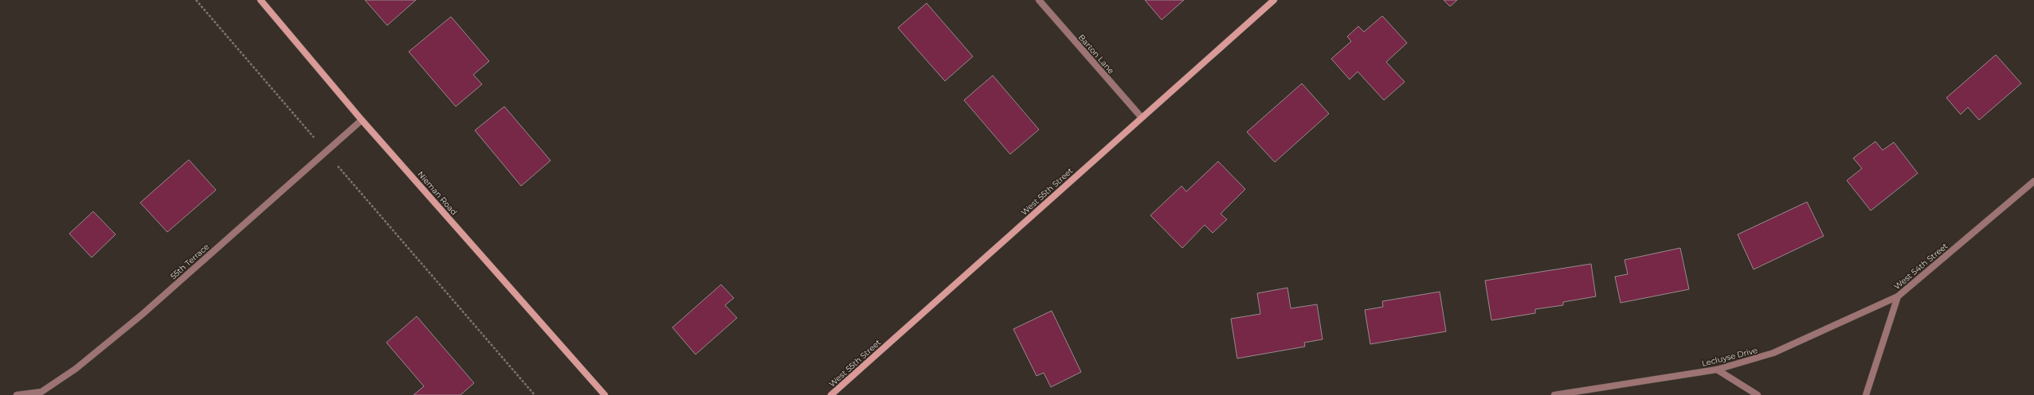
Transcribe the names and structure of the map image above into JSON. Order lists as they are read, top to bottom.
{
  "streets": {
    "street": [
      "Barton Lane",
      "West 55th Street",
      "Nieman Road",
      "55th Terrace",
      "West 54th Street",
      "Lecluyse Drive"
    ]
  },
  "crossings": [
    ["Barton Lane", "West 55th Street"],
    ["Nieman Road", "55th Terrace"],
    ["West 54th Street", "Lecluyse Drive"]
  ]
}
